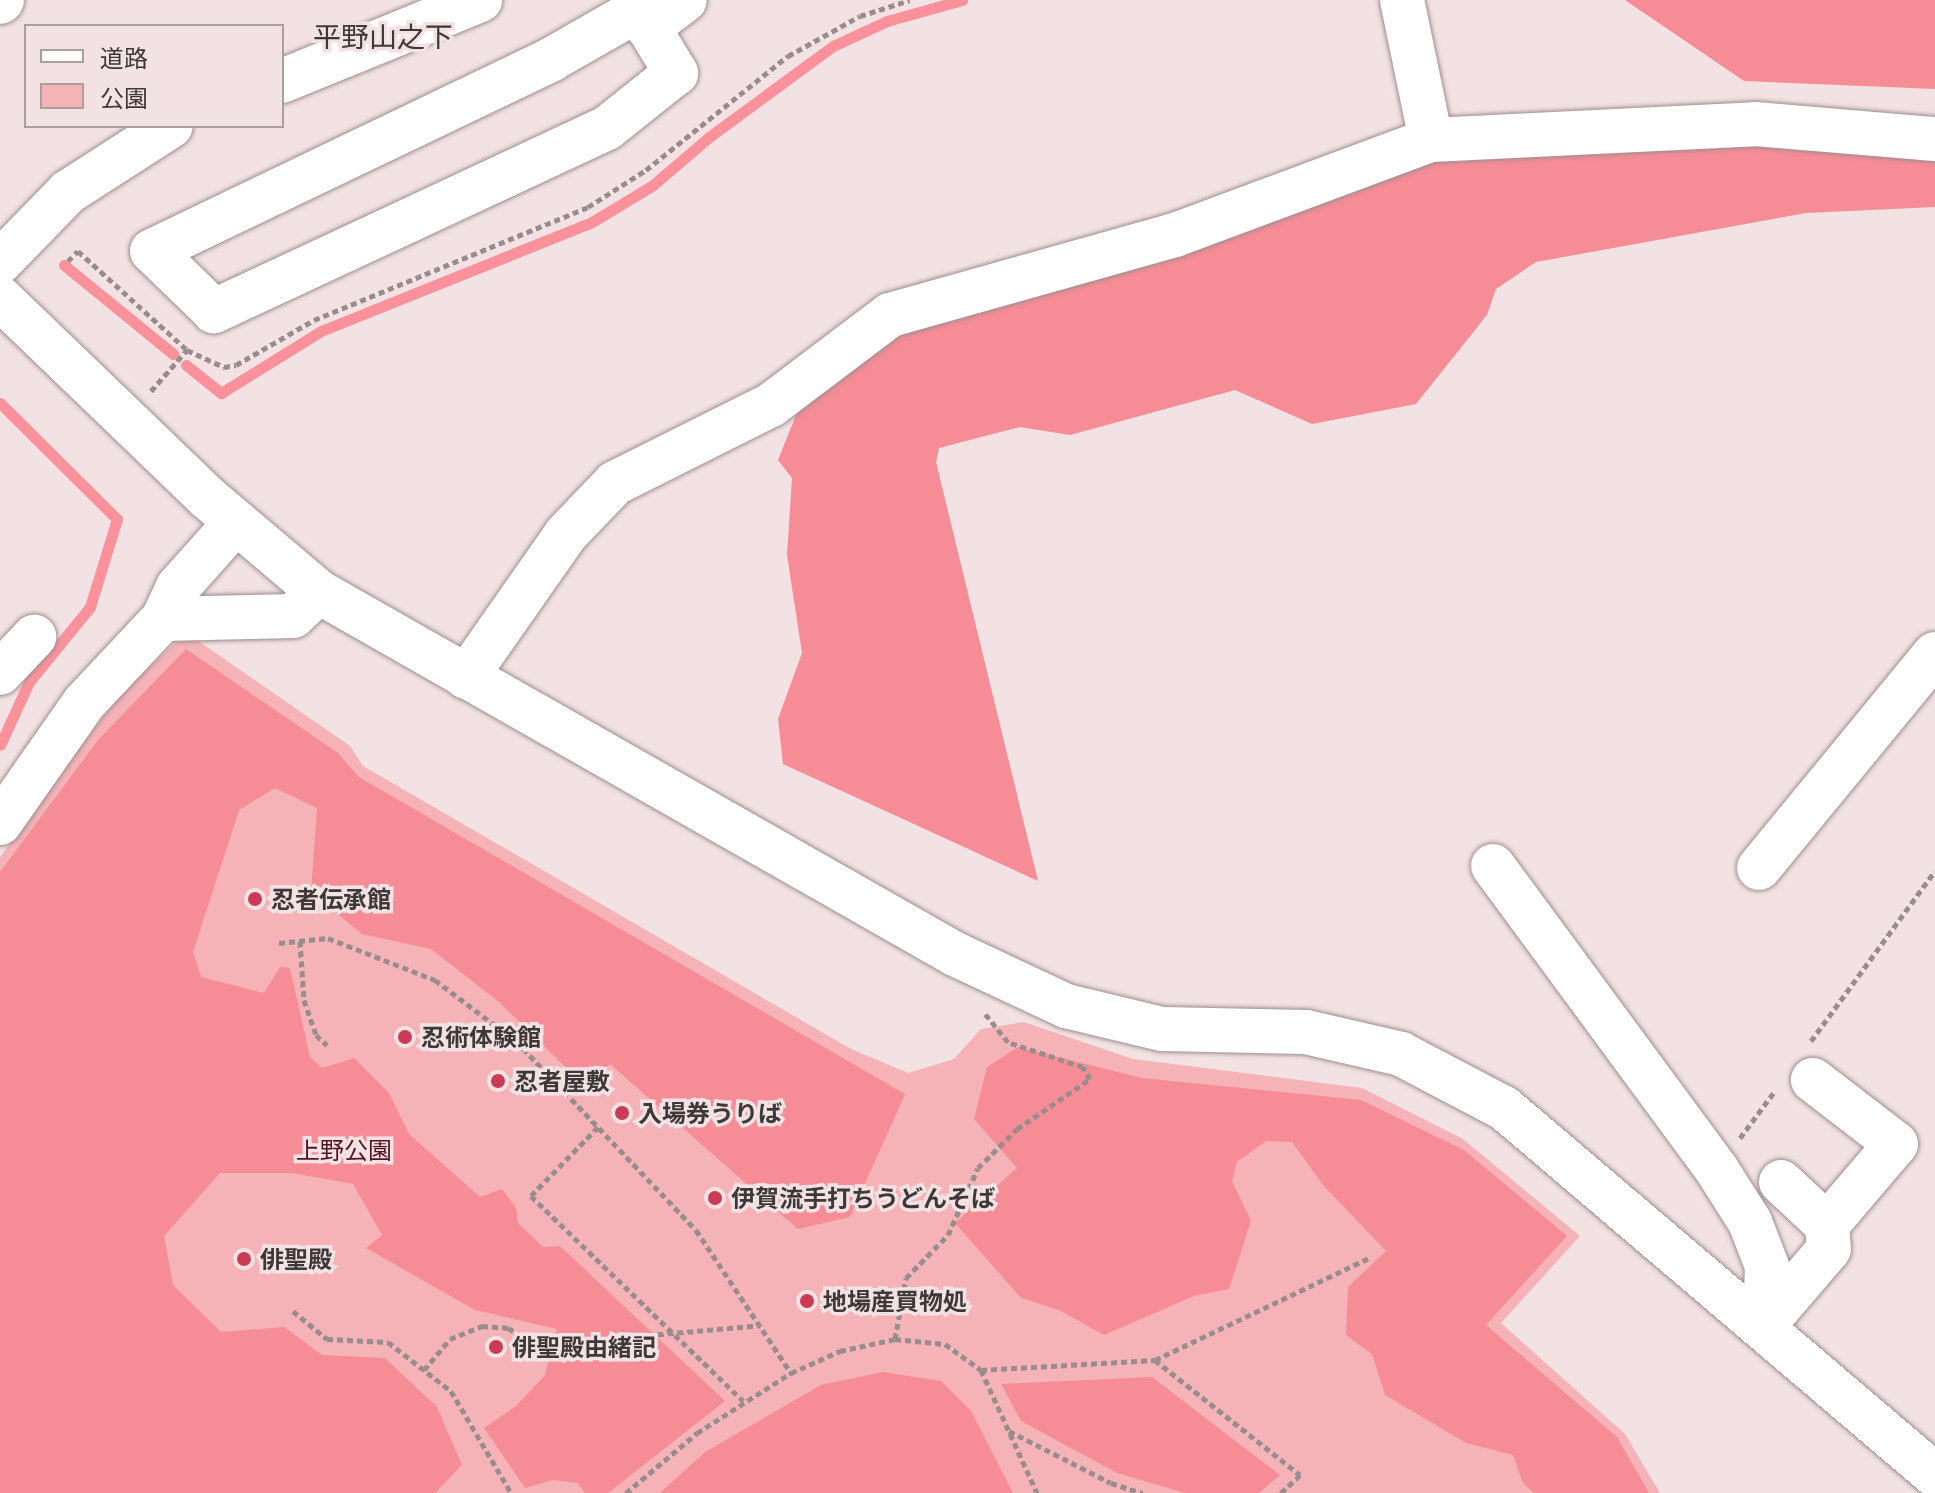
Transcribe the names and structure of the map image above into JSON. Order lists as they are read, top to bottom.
{
  "districts": ["平野山之下"],
  "parks": ["上野公園"],
  "places": [
    "忍者伝承館",
    "忍術体験館",
    "忍者屋敷",
    "入場券うりば",
    "伊賀流手打ちうどんそば",
    "俳聖殿",
    "地場産買物処",
    "俳聖殿由緒記"
  ],
  "legend": ["道路", "公園"]
}
